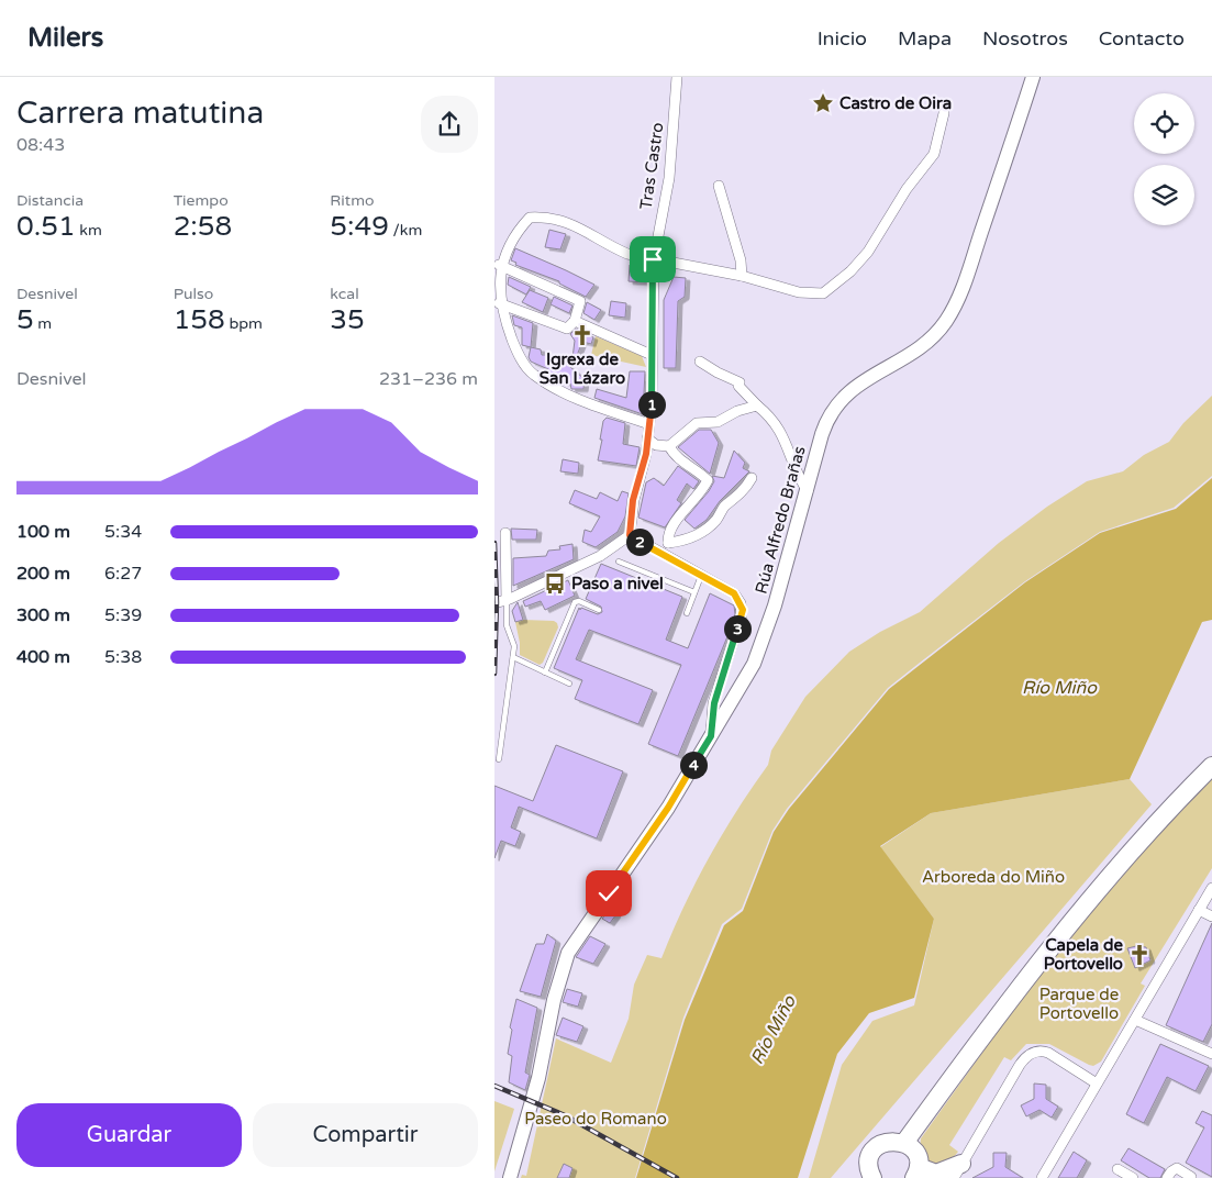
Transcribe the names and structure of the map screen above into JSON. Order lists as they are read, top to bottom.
{
  "streets": {
    "street": ["Tras Castro", "Rúa Alfredo Brañas"]
  },
  "water": ["Río Miño"],
  "parks": ["Arboreda do Miño", "Parque de Portovello", "Paseo do Romano"],
  "places": {
    "place": ["Castro de Oira"],
    "church": ["Igrexa de San Lázaro", "Capela de Portovello"],
    "bus stop": ["Paso a nivel"]
  },
  "page": {
    "header": "Milers",
    "nav": [
      "Inicio",
      "Mapa",
      "Nosotros",
      "Contacto"
    ],
    "heading": ["Carrera matutina", "08:43"],
    "stats": [
      ["Distancia", "0.51 km"],
      ["Tiempo", "2:58"],
      ["Ritmo", "5:49 /km"],
      ["Desnivel", "5 m"],
      ["Pulso", "158 bpm"],
      ["kcal", "35"]
    ],
    "chart": ["Desnivel", "231–236 m"],
    "pins": [
      "1",
      "2",
      "3",
      "4"
    ],
    "list": [
      {
        "name": "100 m",
        "note": "5:34"
      },
      {
        "name": "200 m",
        "note": "6:27"
      },
      {
        "name": "300 m",
        "note": "5:39"
      },
      {
        "name": "400 m",
        "note": "5:38"
      }
    ],
    "buttons": ["Guardar", "Compartir"]
  }
}
